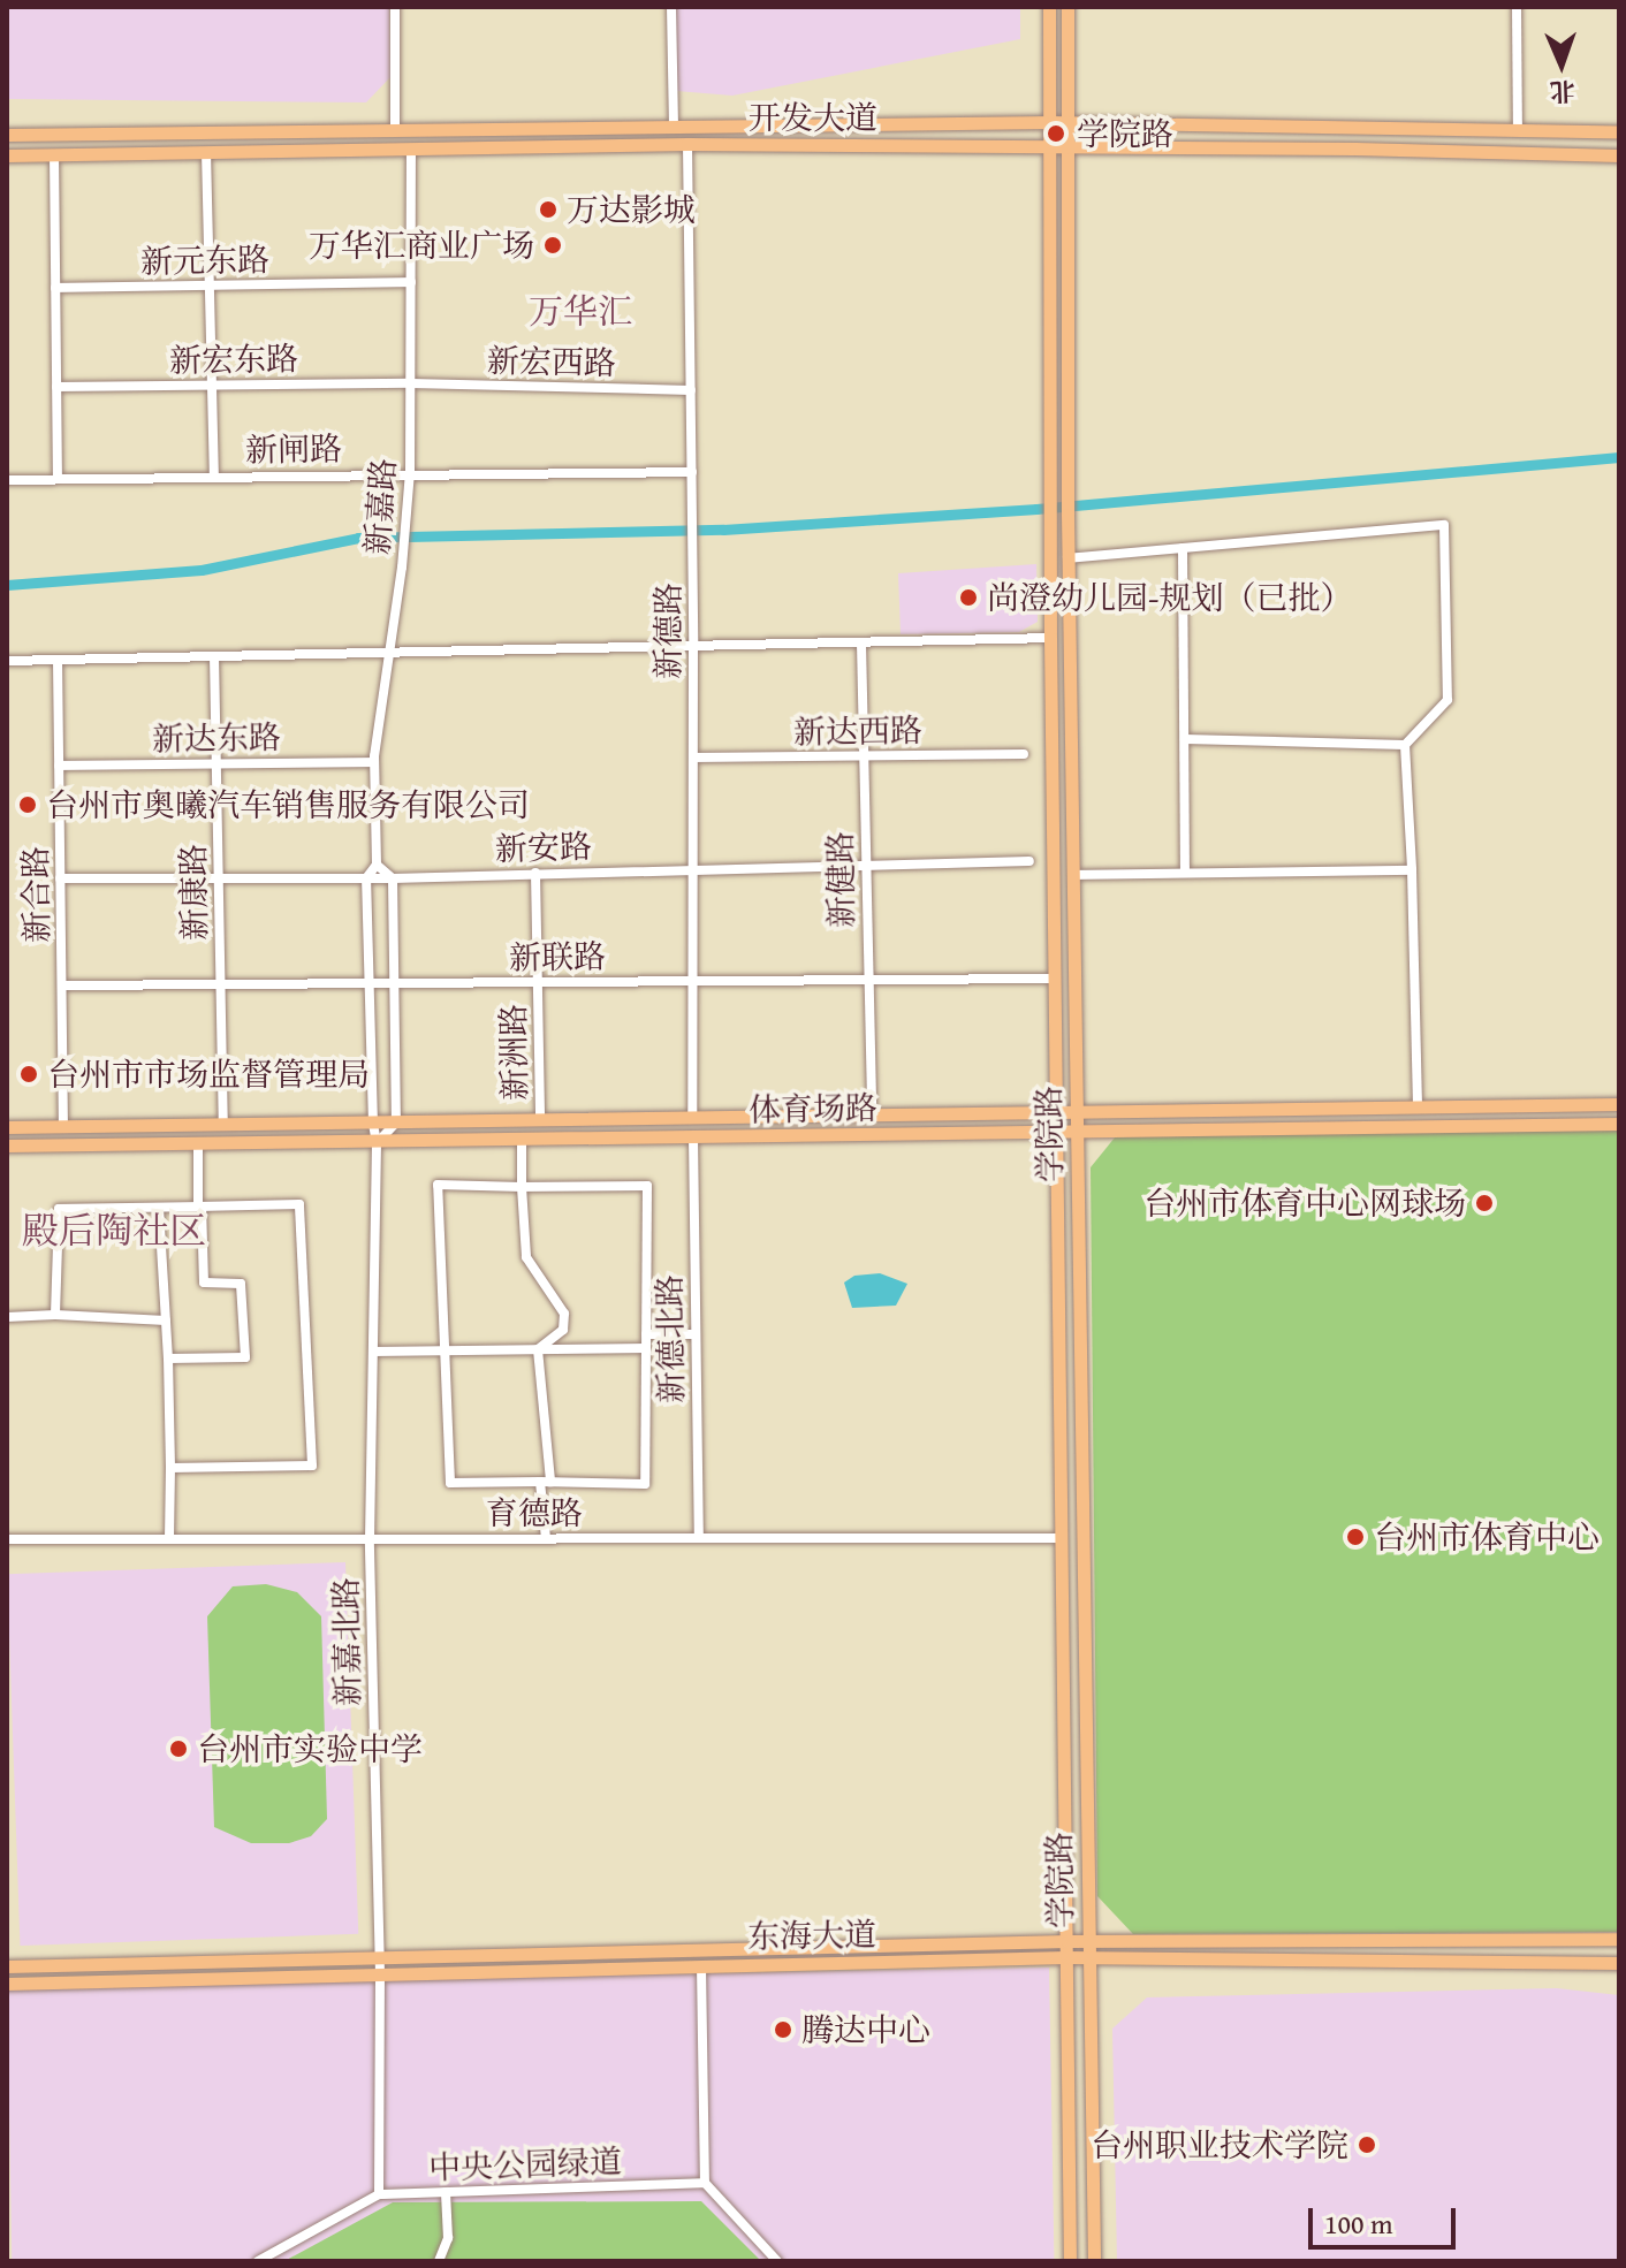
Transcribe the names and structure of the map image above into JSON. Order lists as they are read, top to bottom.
{
  "streets": {
    "main road": [
      "开发大道",
      "体育场路",
      "学院路",
      "东海大道"
    ],
    "street": [
      "新元东路",
      "新宏东路",
      "新宏西路",
      "新闸路",
      "新嘉路",
      "新德路",
      "新达西路",
      "新达东路",
      "新安路",
      "新健路",
      "新康路",
      "新合路",
      "新联路",
      "新洲路",
      "新德北路",
      "育德路",
      "新嘉北路",
      "中央公园绿道"
    ]
  },
  "crossings": [
    ["开发大道", "新嘉路"],
    ["开发大道", "新德路"],
    ["开发大道", "学院路"],
    ["新元东路", "新嘉路"],
    ["新宏东路", "新宏西路"],
    ["新宏东路", "新嘉路"],
    ["新宏西路", "新嘉路"],
    ["新宏西路", "新德路"],
    ["新闸路", "新嘉路"],
    ["新闸路", "新德路"],
    ["新嘉路", "新达东路"],
    ["新德路", "新达西路"],
    ["新德路", "新安路"],
    ["新德路", "新联路"],
    ["新达西路", "新健路"],
    ["新达东路", "新康路"],
    ["新达东路", "新合路"],
    ["新安路", "新健路"],
    ["新安路", "新康路"],
    ["新安路", "新合路"],
    ["新安路", "新洲路"],
    ["新健路", "新联路"],
    ["新康路", "新联路"],
    ["新合路", "新联路"],
    ["新联路", "新洲路"],
    ["新联路", "学院路"],
    ["体育场路", "学院路"],
    ["体育场路", "新德北路"],
    ["体育场路", "新嘉北路"],
    ["学院路", "育德路"],
    ["学院路", "东海大道"],
    ["新德北路", "育德路"],
    ["育德路", "新嘉北路"],
    ["新嘉北路", "东海大道"],
    ["新嘉北路", "中央公园绿道"]
  ],
  "districts": ["万华汇", "殿后陶社区"],
  "places": [
    "学院路",
    "万达影城",
    "万华汇商业广场",
    "尚澄幼儿园-规划（已批）",
    "台州市奥曦汽车销售服务有限公司",
    "台州市市场监督管理局",
    "台州市体育中心网球场",
    "台州市体育中心",
    "台州市实验中学",
    "腾达中心",
    "台州职业技术学院"
  ],
  "scale_bar": "100 m",
  "north": "bottom"
}
